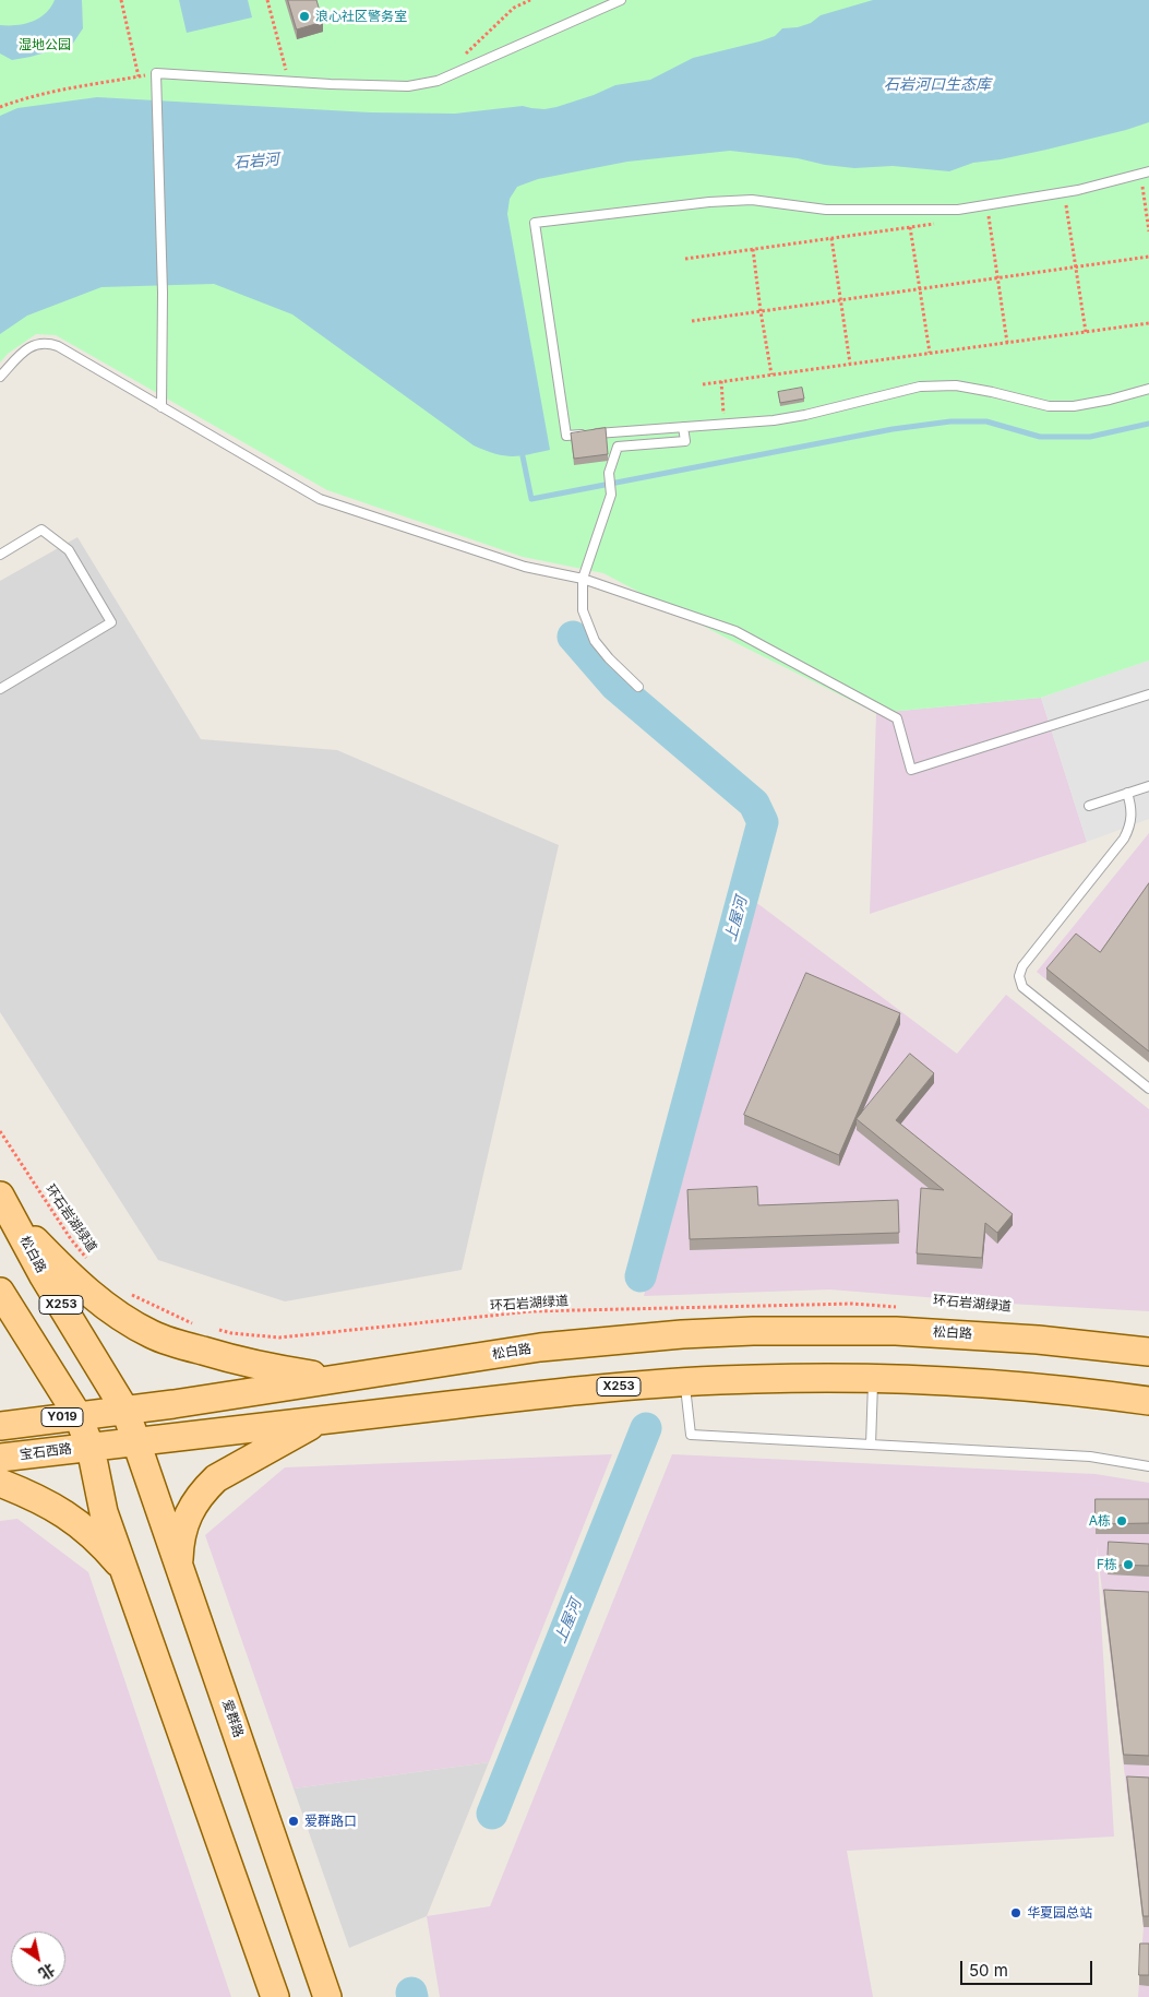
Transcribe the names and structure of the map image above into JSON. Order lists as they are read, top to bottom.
{
  "streets": {
    "main road": [
      "松白路",
      "X253",
      "Y019",
      "宝石西路",
      "爱群路"
    ],
    "path": ["环石岩湖绿道"]
  },
  "crossings": [
    ["松白路", "Y019"],
    ["松白路", "爱群路"],
    ["X253", "宝石西路"],
    ["X253", "爱群路"],
    ["Y019", "爱群路"]
  ],
  "water": ["石岩河口生态库", "石岩河", "上屋河"],
  "parks": ["湿地公园"],
  "places": [
    "浪心社区警务室",
    "A栋",
    "F栋",
    "爱群路口",
    "华夏园总站"
  ],
  "scale_bar": "50 m",
  "north": "bottom right"
}
